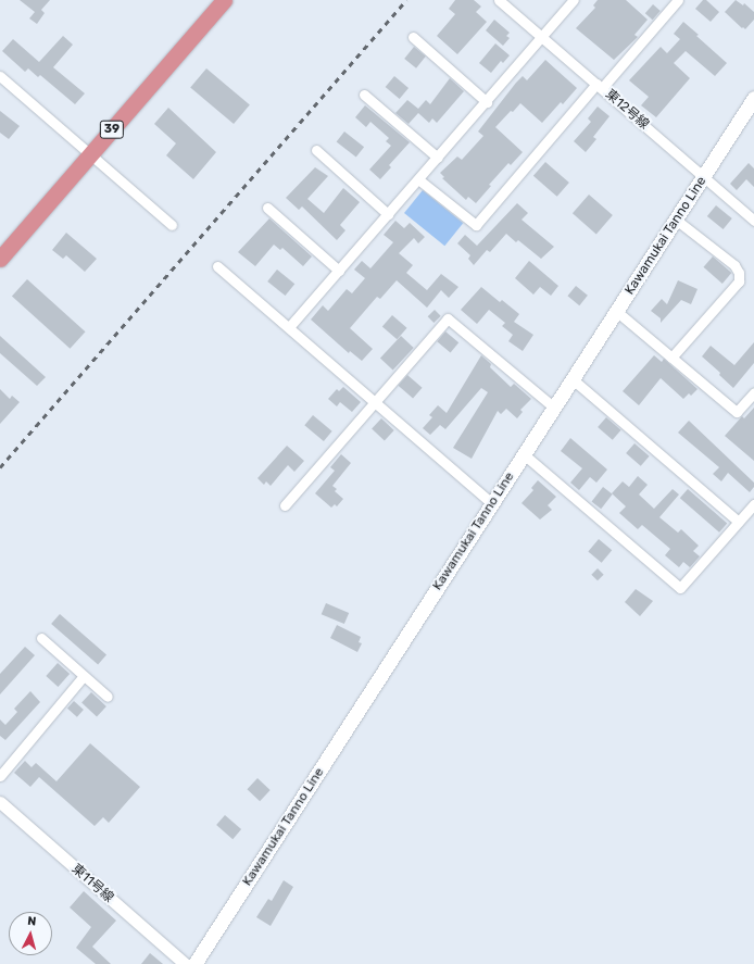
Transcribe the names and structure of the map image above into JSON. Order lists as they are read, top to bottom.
{
  "streets": {
    "highway": ["39"],
    "main road": ["Kawamukai Tanno Line"],
    "street": ["東12号線", "東11号線"]
  },
  "crossings": [
    ["東12号線", "Kawamukai Tanno Line"]
  ],
  "north": "top"
}
